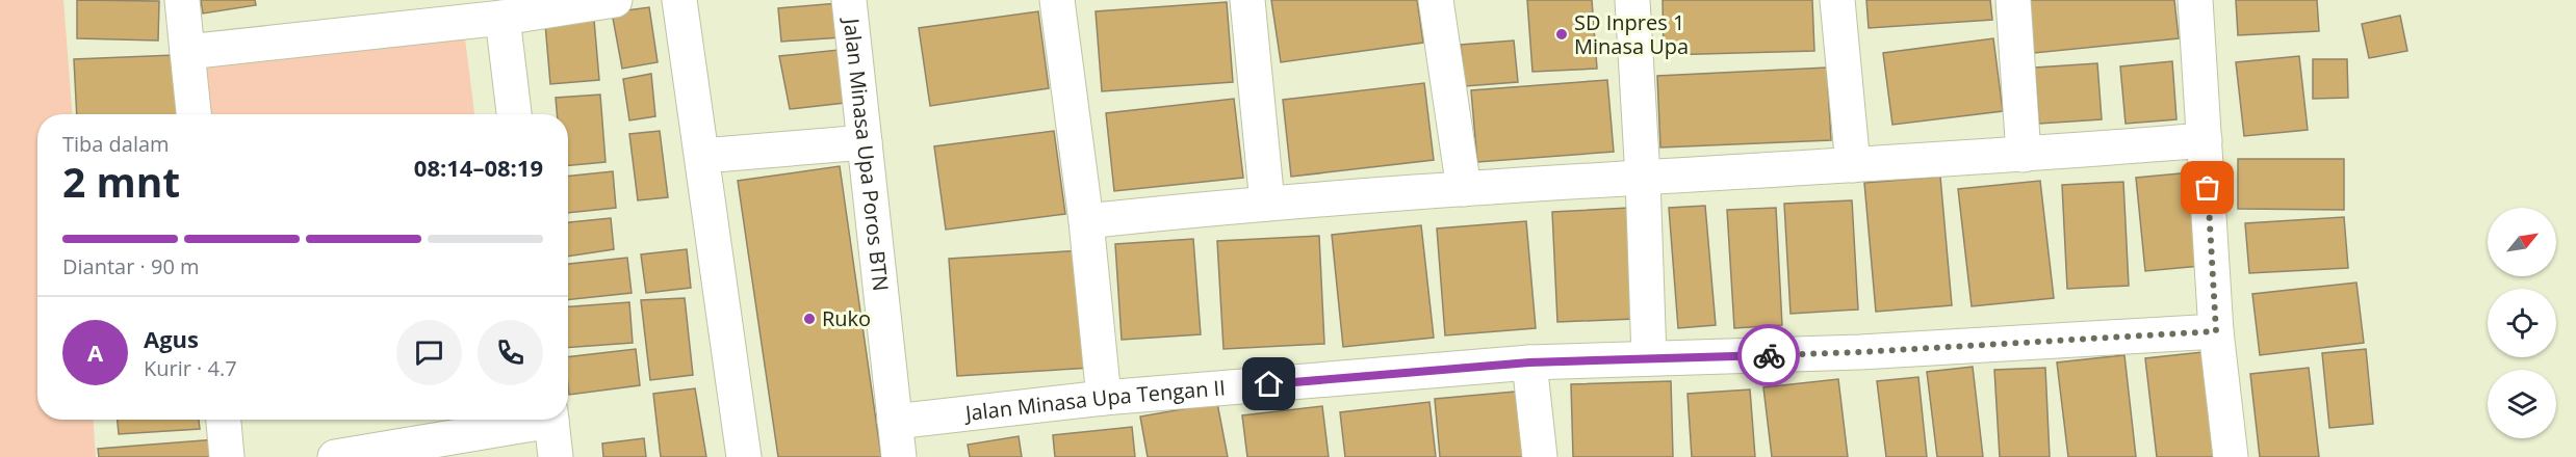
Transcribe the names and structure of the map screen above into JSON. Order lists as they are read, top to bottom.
{
  "streets": {
    "street": ["Jalan Minasa Upa Poros BTN", "Jalan Minasa Upa Tengan II"]
  },
  "crossings": [
    ["Jalan Minasa Upa Poros BTN", "Jalan Minasa Upa Tengan II"]
  ],
  "places": ["SD Inpres 1 Minasa Upa", "Ruko"],
  "north": "top right",
  "page": {
    "heading": ["2 mnt", "Tiba dalam", "08:14–08:19"],
    "panel": ["Agus", "Kurir · 4.7"],
    "bar": "Diantar · 90 m",
    "round": "A"
  }
}
